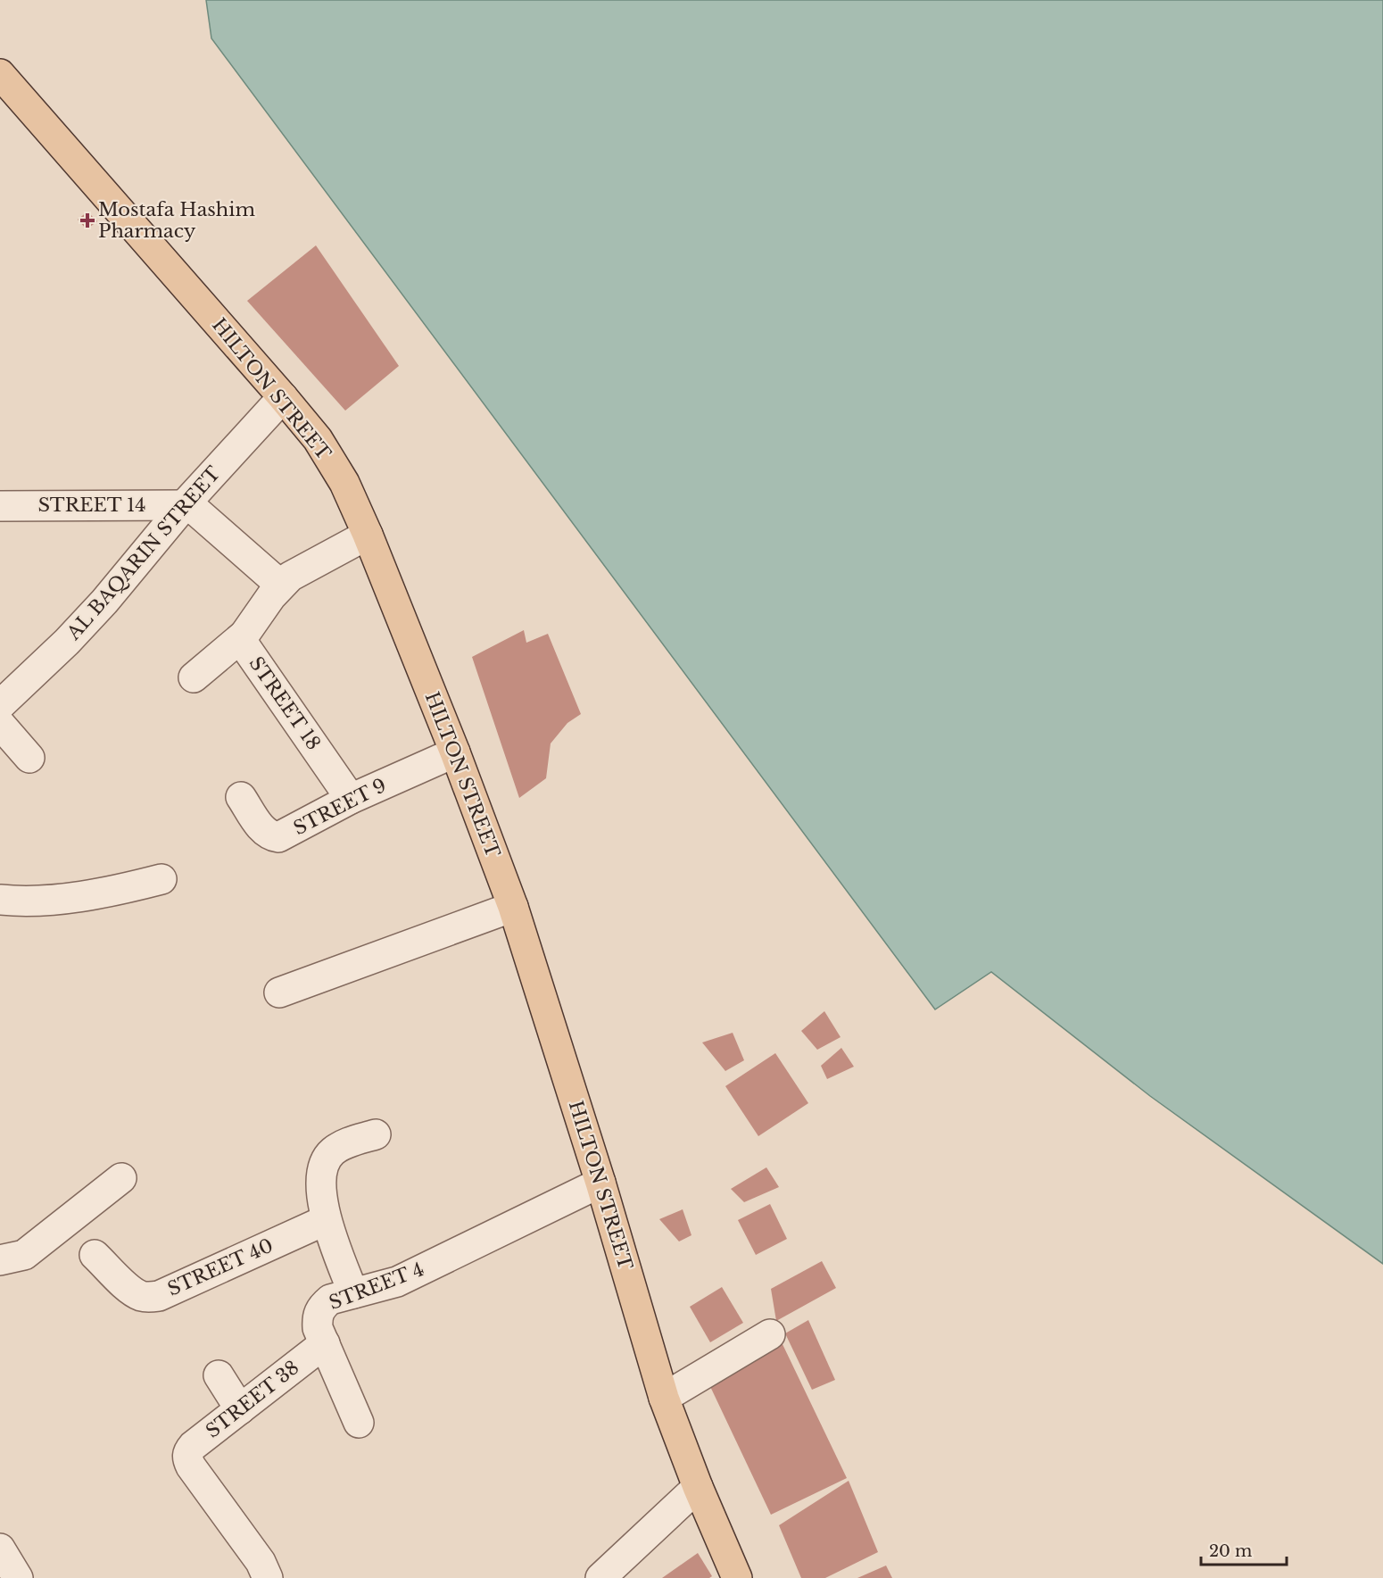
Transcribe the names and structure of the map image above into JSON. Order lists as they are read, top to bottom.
{
  "streets": {
    "main road": ["HILTON STREET"],
    "street": [
      "STREET 14",
      "AL BAQARIN STREET",
      "STREET 18",
      "STREET 9",
      "STREET 40",
      "STREET 4",
      "STREET 38"
    ]
  },
  "crossings": [
    ["HILTON STREET", "AL BAQARIN STREET"],
    ["HILTON STREET", "STREET 18"],
    ["HILTON STREET", "STREET 9"],
    ["HILTON STREET", "STREET 4"],
    ["STREET 14", "AL BAQARIN STREET"],
    ["STREET 18", "STREET 9"],
    ["STREET 4", "STREET 38"]
  ],
  "places": {
    "health": ["Mostafa Hashim Pharmacy"]
  },
  "scale_bar": "20 m"
}
